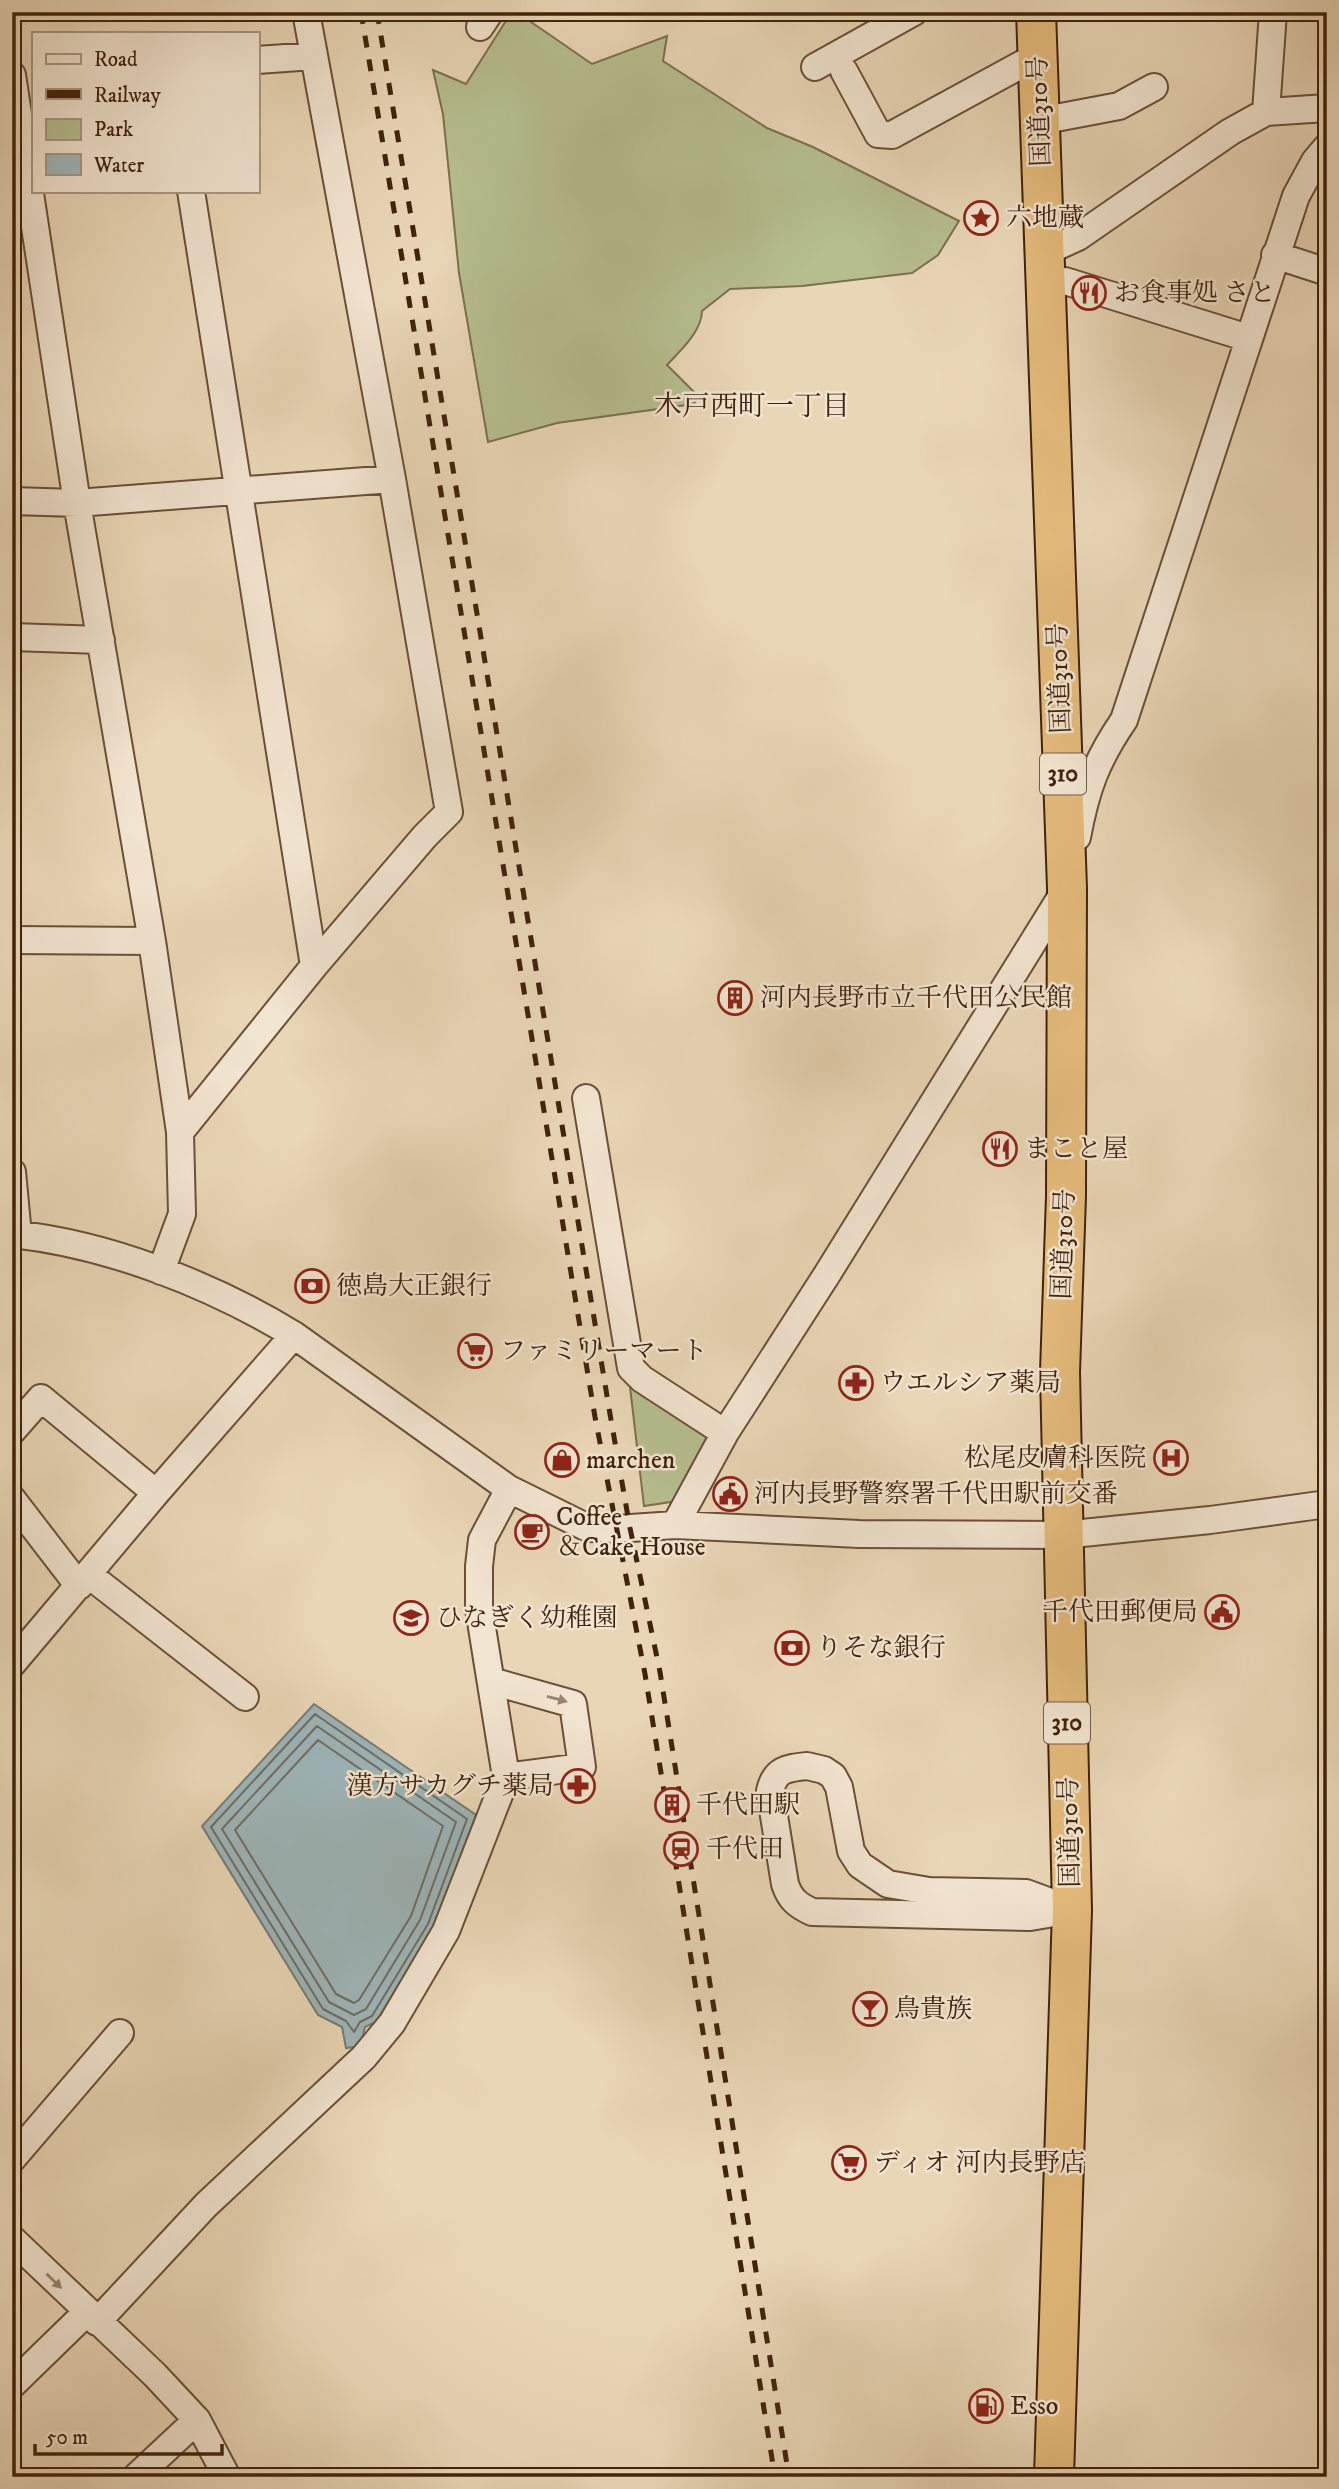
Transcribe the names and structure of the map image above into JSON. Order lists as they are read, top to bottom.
{
  "streets": {
    "highway": ["国道310号", "310"]
  },
  "districts": ["木戸西町一丁目"],
  "places": {
    "place": ["六地蔵"],
    "restaurant": ["お食事処 さと", "まこと屋"],
    "building": ["河内長野市立千代田公民館", "千代田駅"],
    "bank": ["徳島大正銀行", "りそな銀行"],
    "supermarket": ["ファミリーマート", "ディオ 河内長野店"],
    "pharmacy": ["ウエルシア薬局", "漢方サカグチ薬局"],
    "hospital": ["松尾皮膚科医院"],
    "shop": ["marchen"],
    "public building": ["河内長野警察署千代田駅前交番", "千代田郵便局"],
    "cafe": ["Coffee ＆Cake House"],
    "school or university": ["ひなぎく幼稚園"],
    "station": ["千代田"],
    "bar": ["鳥貴族"],
    "fuel station": ["Esso"]
  },
  "legend": [
    "Road",
    "Railway",
    "Park",
    "Water"
  ],
  "scale_bar": "50 m"
}
